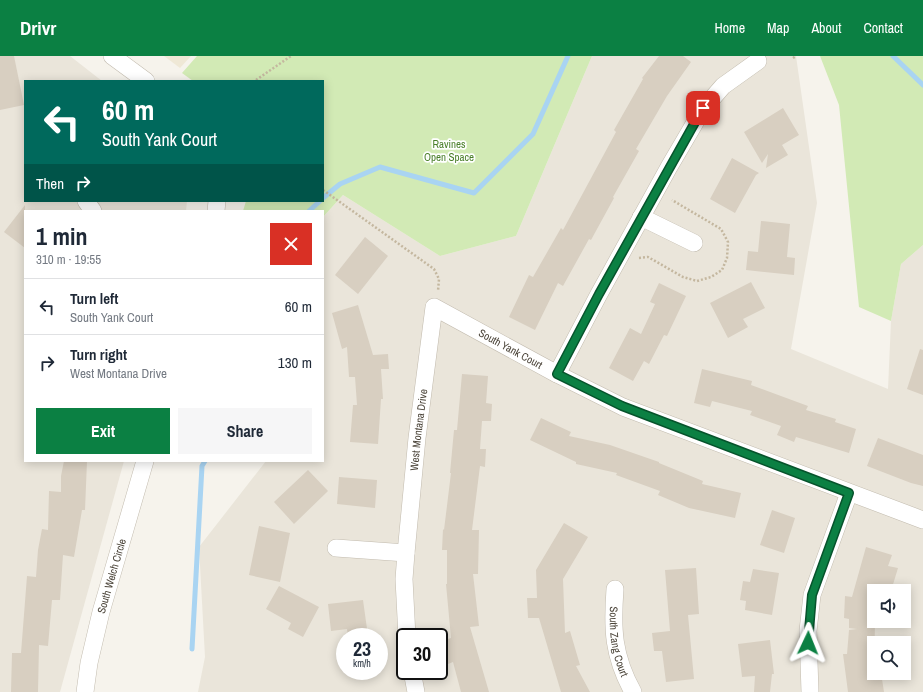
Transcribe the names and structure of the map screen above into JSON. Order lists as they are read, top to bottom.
{
  "streets": {
    "street": [
      "South Yank Court",
      "West Montana Drive",
      "South Welch Circle",
      "South Zang Court"
    ]
  },
  "crossings": [
    ["South Yank Court", "West Montana Drive"]
  ],
  "parks": ["Ravines Open Space"],
  "page": {
    "header": "Drivr",
    "nav": [
      "Home",
      "Map",
      "About",
      "Contact"
    ],
    "turn": ["60 m", "South Yank Court"],
    "then": "Then",
    "heading": ["1 min", "310 m · 19:55"],
    "list": [
      {
        "name": "Turn left",
        "note": "South Yank Court",
        "value": "60 m"
      },
      {
        "name": "Turn right",
        "note": "West Montana Drive",
        "value": "130 m"
      }
    ],
    "buttons": ["Exit", "Share"],
    "speed": "23 km/h",
    "limit": "30"
  }
}
